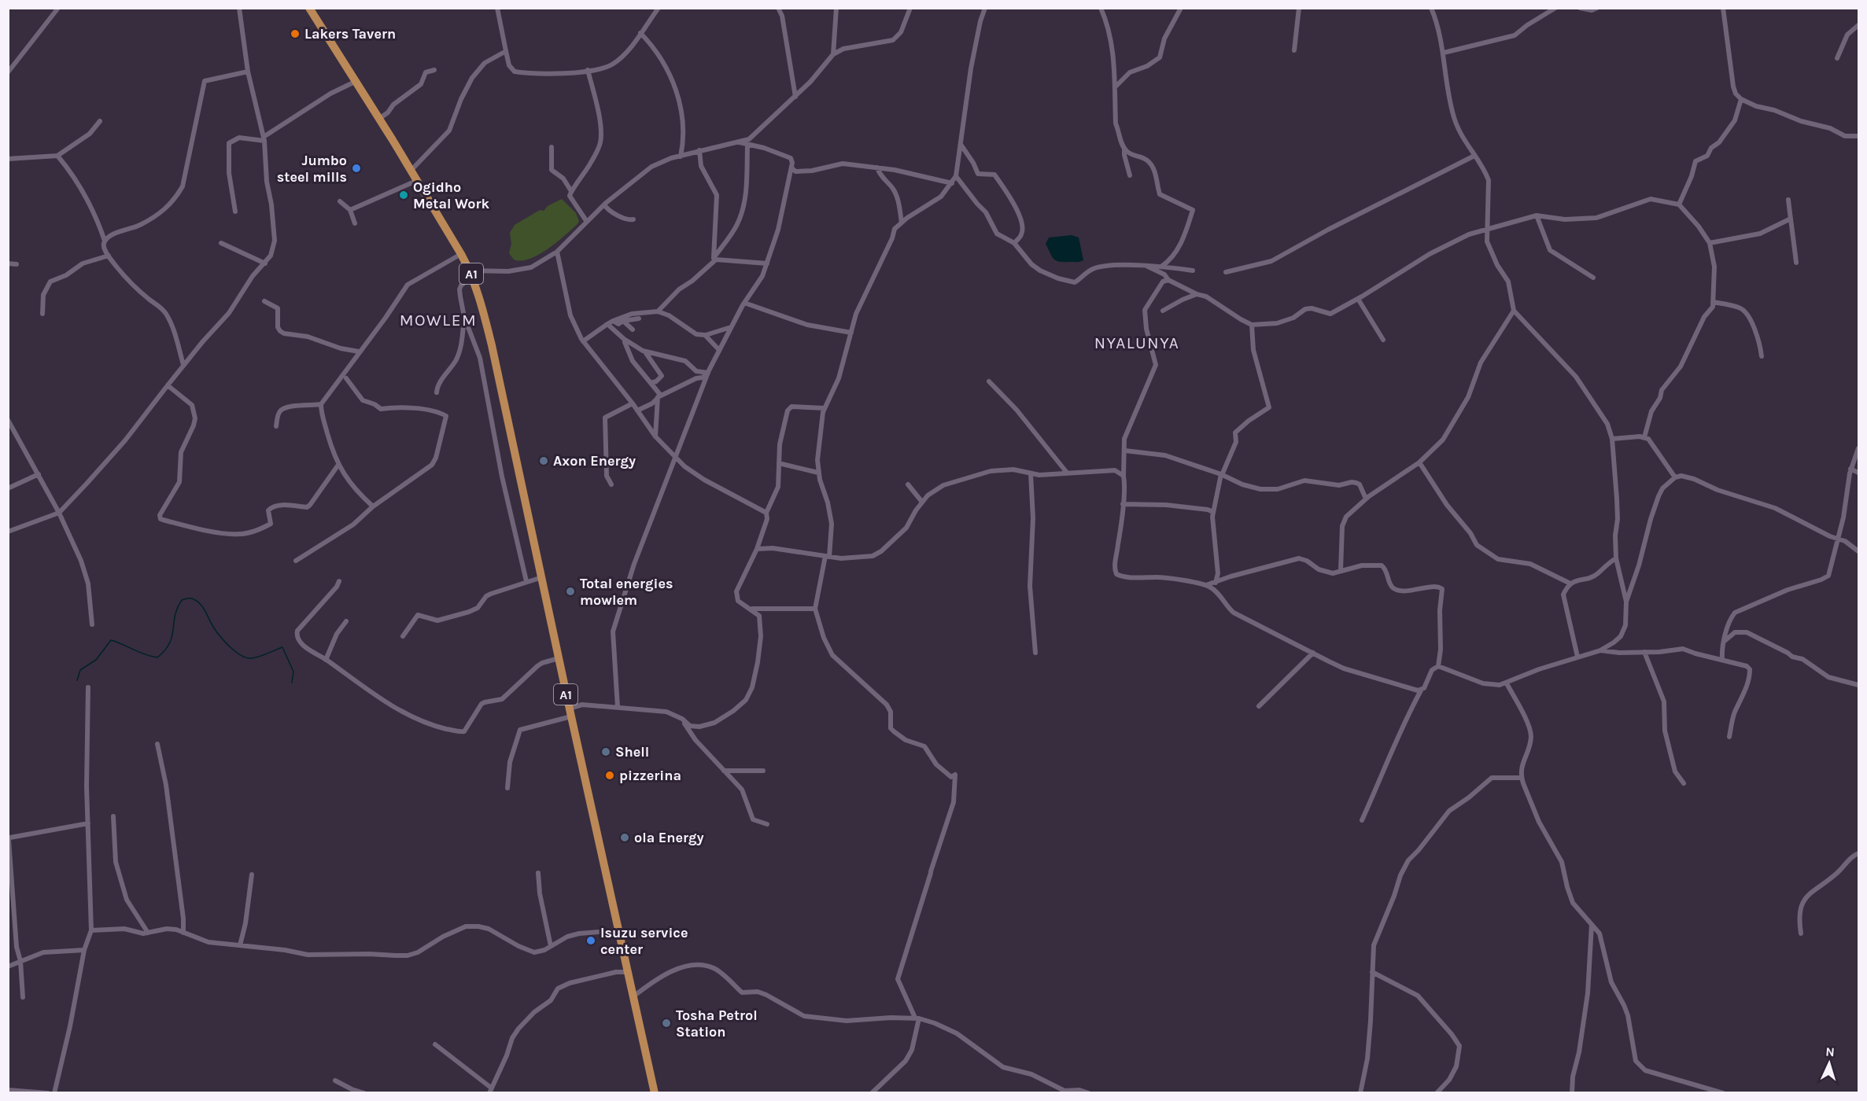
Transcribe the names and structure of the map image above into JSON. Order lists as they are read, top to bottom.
{
  "streets": {
    "highway": ["A1"]
  },
  "districts": ["MOWLEM", "NYALUNYA"],
  "places": [
    "Lakers Tavern",
    "Jumbo steel mills",
    "Ogidho Metal Work",
    "Axon Energy",
    "Total energies mowlem",
    "Shell",
    "pizzerina",
    "ola Energy",
    "Isuzu service center",
    "Tosha Petrol Station"
  ],
  "north": "top"
}
